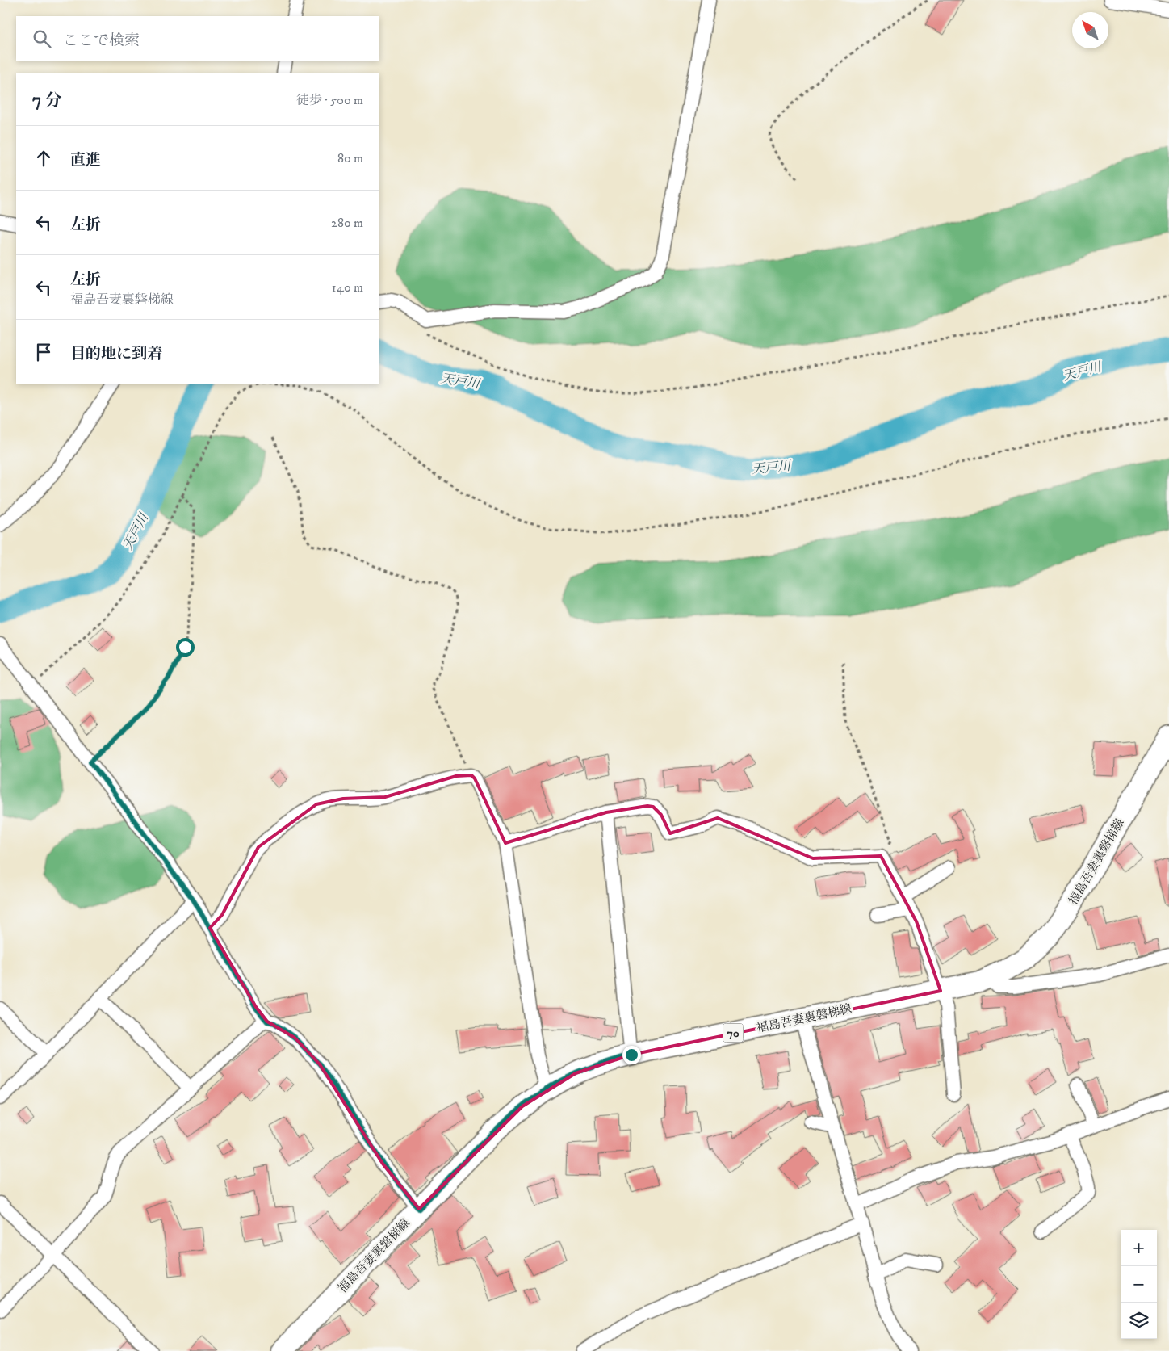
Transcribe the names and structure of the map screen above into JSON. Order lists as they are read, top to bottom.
{
  "streets": {
    "main road": ["福島吾妻裏磐梯線", "70"]
  },
  "water": ["天戸川"],
  "north": "top left",
  "page": {
    "search": "ここで検索",
    "heading": ["7 分", "徒歩 · 500 m"],
    "list": [
      ["直進", "80 m"],
      ["左折", "280 m"],
      ["左折", "福島吾妻裏磐梯線", "140 m"],
      "目的地に到着"
    ],
    "map_buttons": ["+", "−"]
  }
}
